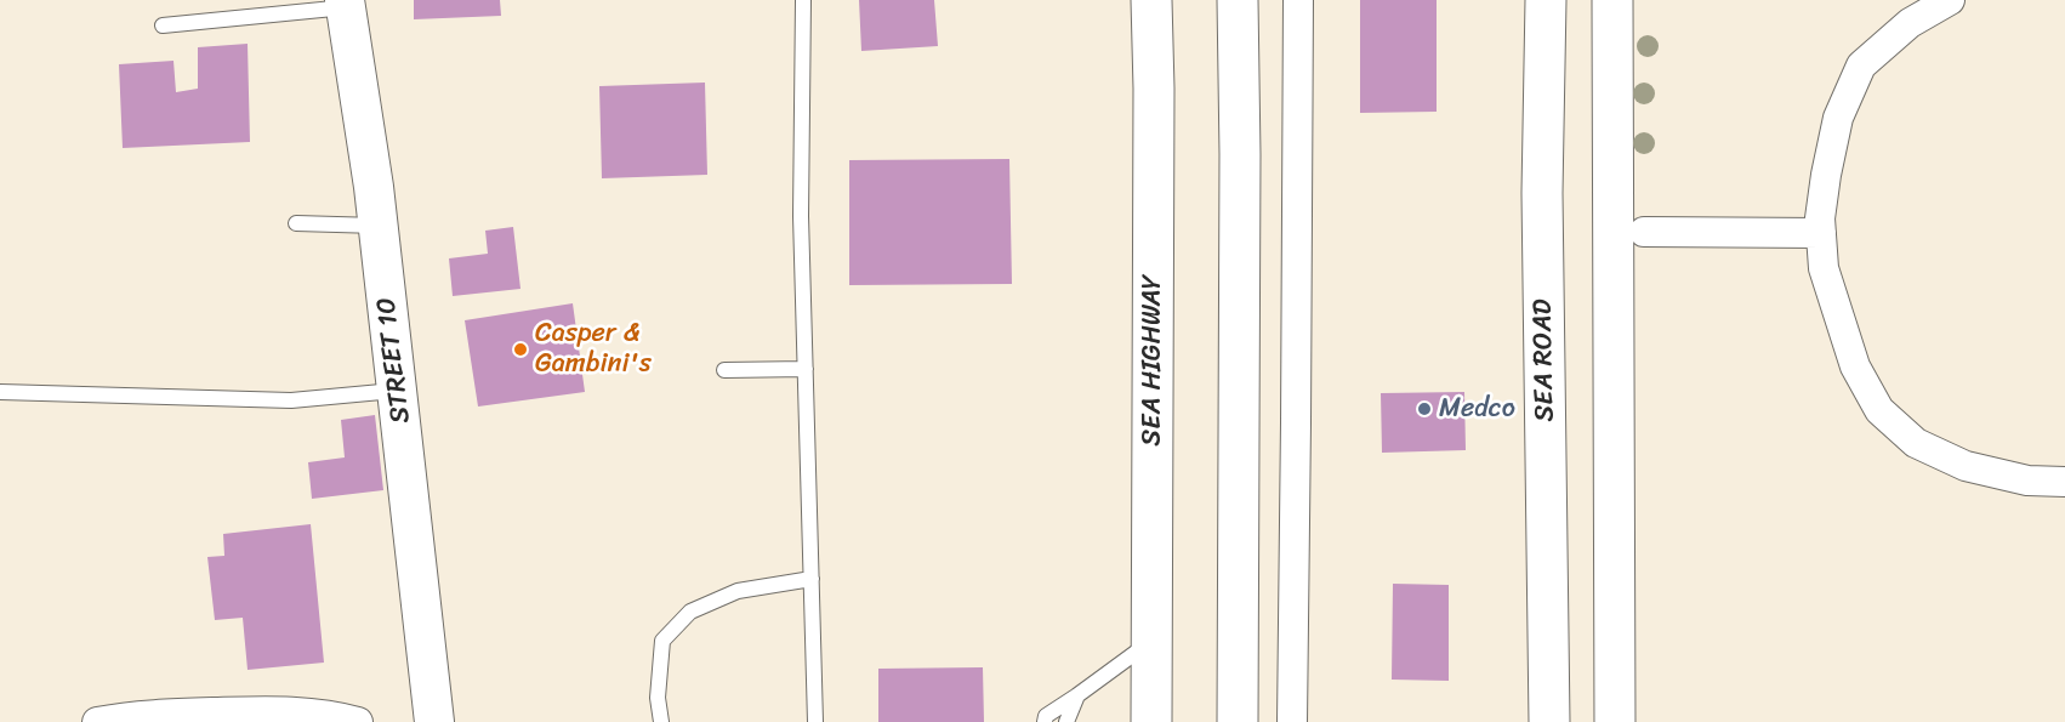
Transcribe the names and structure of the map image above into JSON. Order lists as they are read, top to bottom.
{
  "streets": {
    "highway": ["SEA HIGHWAY", "SEA ROAD"],
    "street": ["STREET 10"]
  },
  "places": ["Casper & Gambini's", "Medco"]
}
